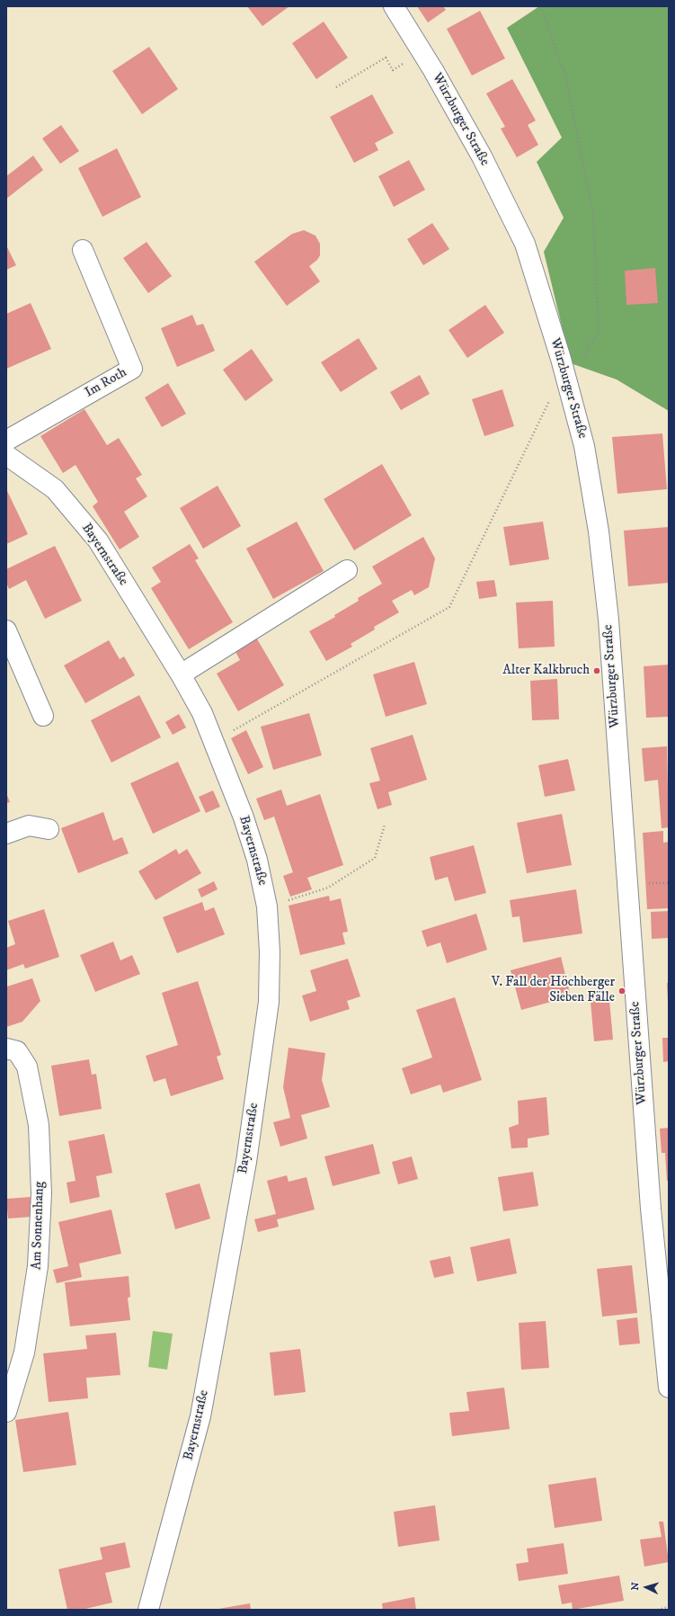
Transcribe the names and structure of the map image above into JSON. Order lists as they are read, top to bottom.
{
  "streets": {
    "street": [
      "Würzburger Straße",
      "Im Roth",
      "Bayernstraße",
      "Am Sonnenhang"
    ]
  },
  "places": ["Alter Kalkbruch", "V. Fall der Höchberger Sieben Fälle"],
  "north": "left"
}
